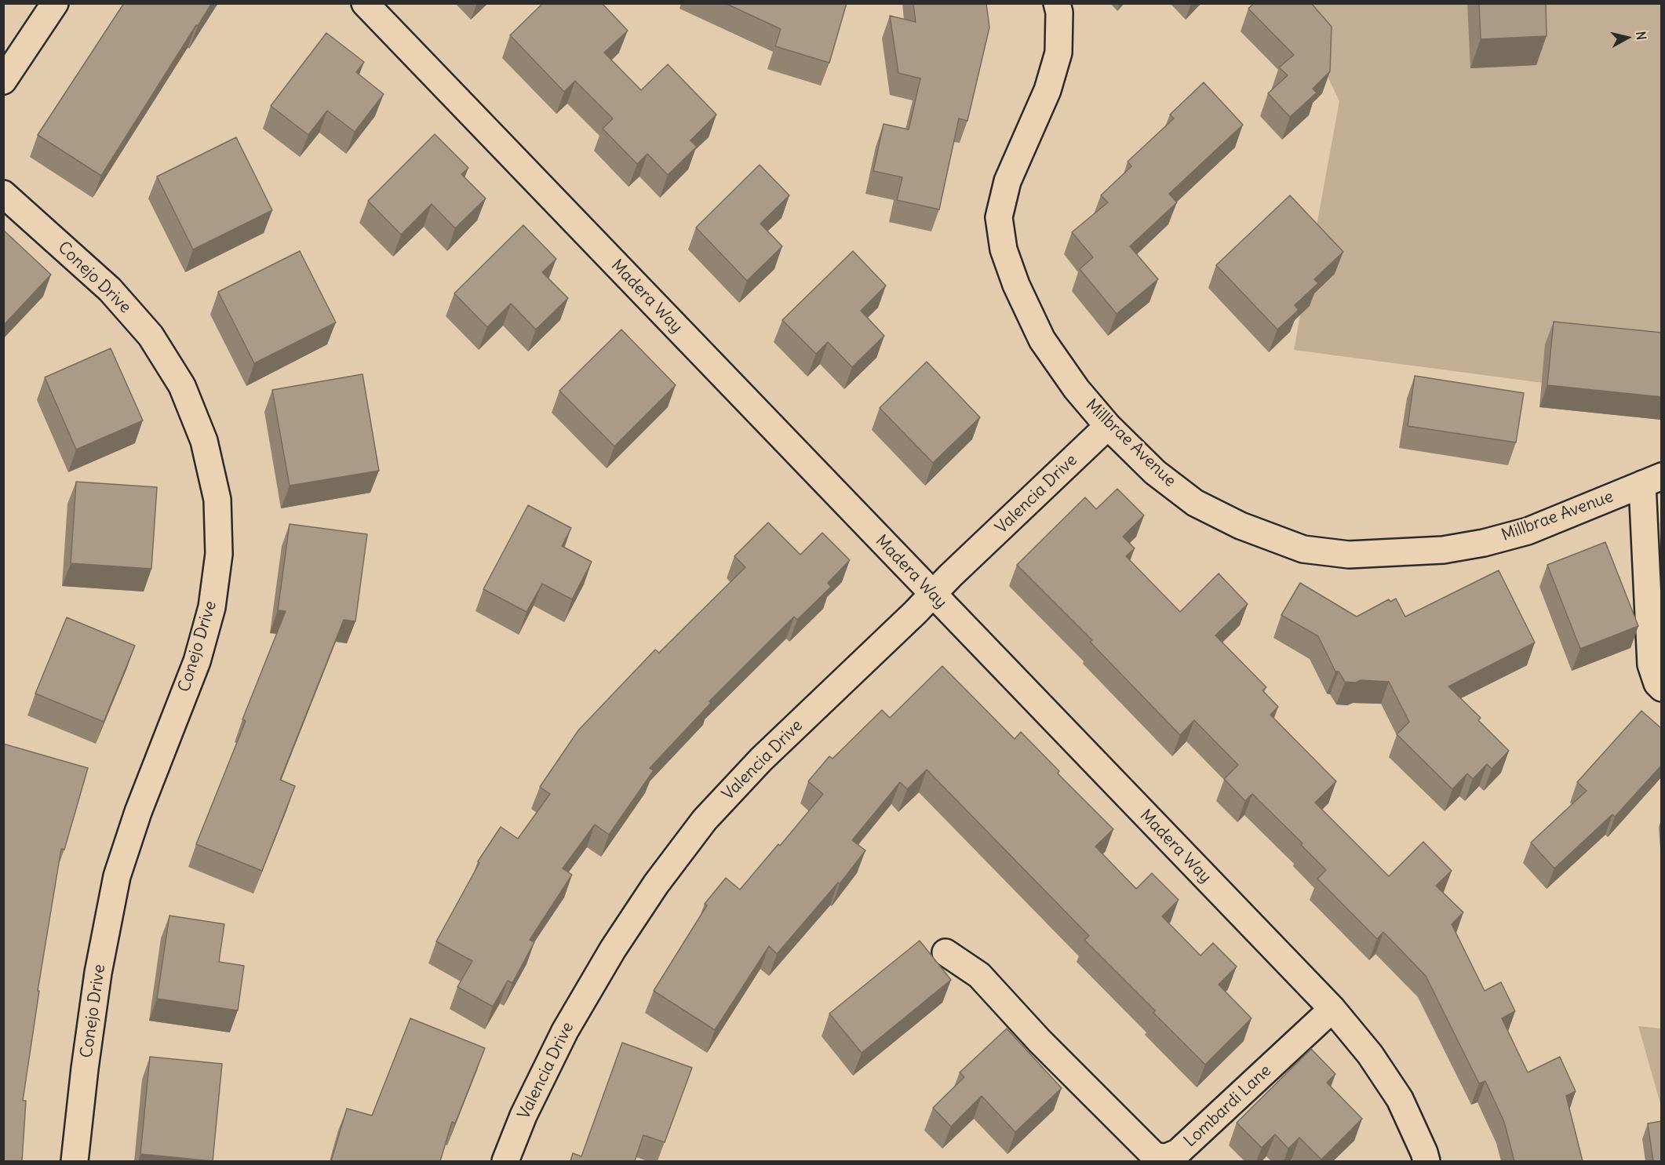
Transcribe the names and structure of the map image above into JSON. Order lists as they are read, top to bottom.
{
  "streets": {
    "street": [
      "Conejo Drive",
      "Madera Way",
      "Millbrae Avenue",
      "Valencia Drive",
      "Lombardi Lane"
    ]
  },
  "crossings": [
    ["Madera Way", "Valencia Drive"],
    ["Madera Way", "Lombardi Lane"],
    ["Millbrae Avenue", "Valencia Drive"]
  ],
  "north": "right"
}
